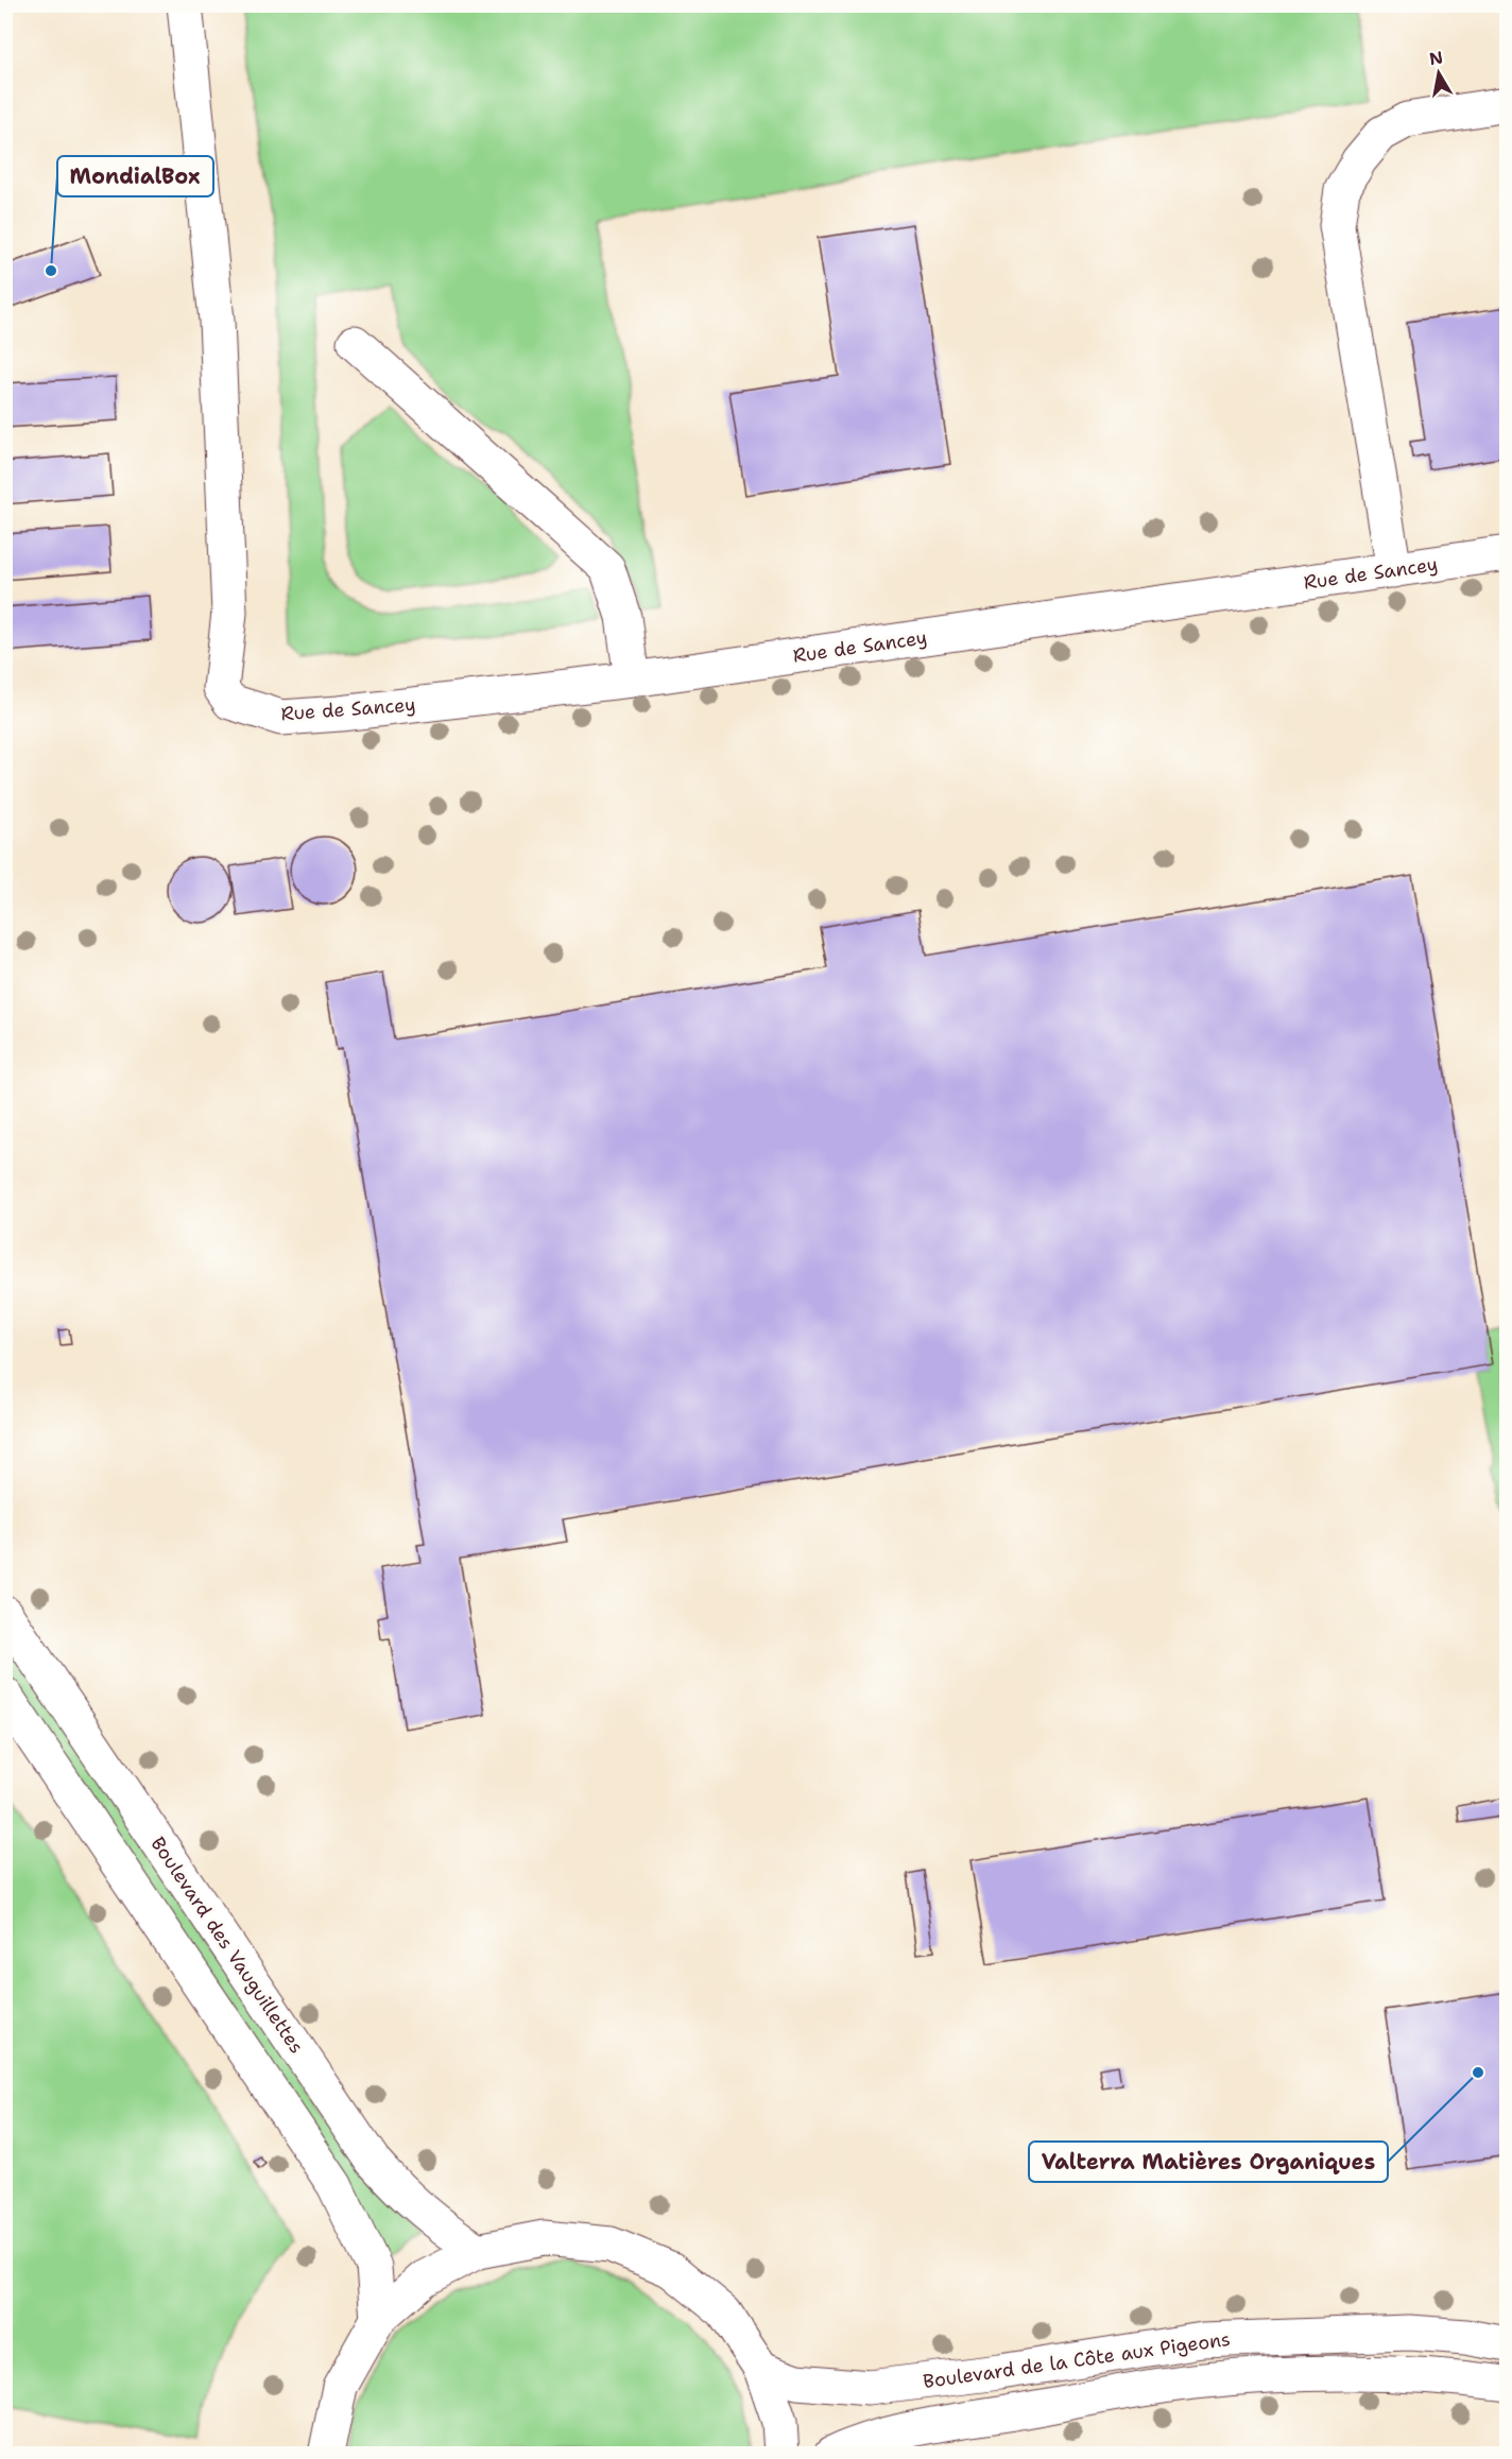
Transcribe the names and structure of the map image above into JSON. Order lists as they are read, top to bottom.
{
  "streets": {
    "street": ["Rue de Sancey", "Boulevard des Vauguillettes", "Boulevard de la Côte aux Pigeons"]
  },
  "places": ["MondialBox", "Valterra Matières Organiques"],
  "north": "top"
}
